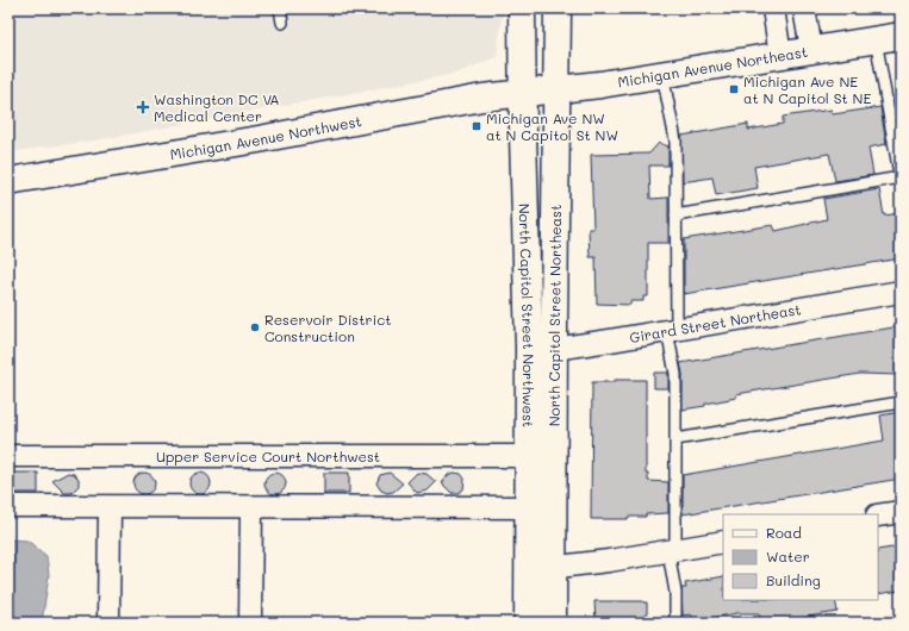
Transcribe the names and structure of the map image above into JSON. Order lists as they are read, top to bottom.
{
  "streets": {
    "main road": [
      "Michigan Avenue Northeast",
      "Michigan Avenue Northwest",
      "North Capitol Street Northwest",
      "North Capitol Street Northeast"
    ],
    "street": ["Girard Street Northeast", "Upper Service Court Northwest"]
  },
  "crossings": [
    ["Michigan Avenue Northeast", "Michigan Avenue Northwest"],
    ["Michigan Avenue Northeast", "North Capitol Street Northwest"],
    ["Michigan Avenue Northeast", "North Capitol Street Northeast"],
    ["Michigan Avenue Northwest", "North Capitol Street Northwest"],
    ["North Capitol Street Northwest", "North Capitol Street Northeast"],
    ["North Capitol Street Northwest", "Girard Street Northeast"],
    ["North Capitol Street Northwest", "Upper Service Court Northwest"],
    ["North Capitol Street Northeast", "Girard Street Northeast"]
  ],
  "places": {
    "transit": ["Michigan Ave NE at N Capitol St NE", "Michigan Ave NW at N Capitol St NW"],
    "health": ["Washington DC VA Medical Center"],
    "other": ["Reservoir District Construction"]
  },
  "legend": ["Road", "Water", "Building"]
}
